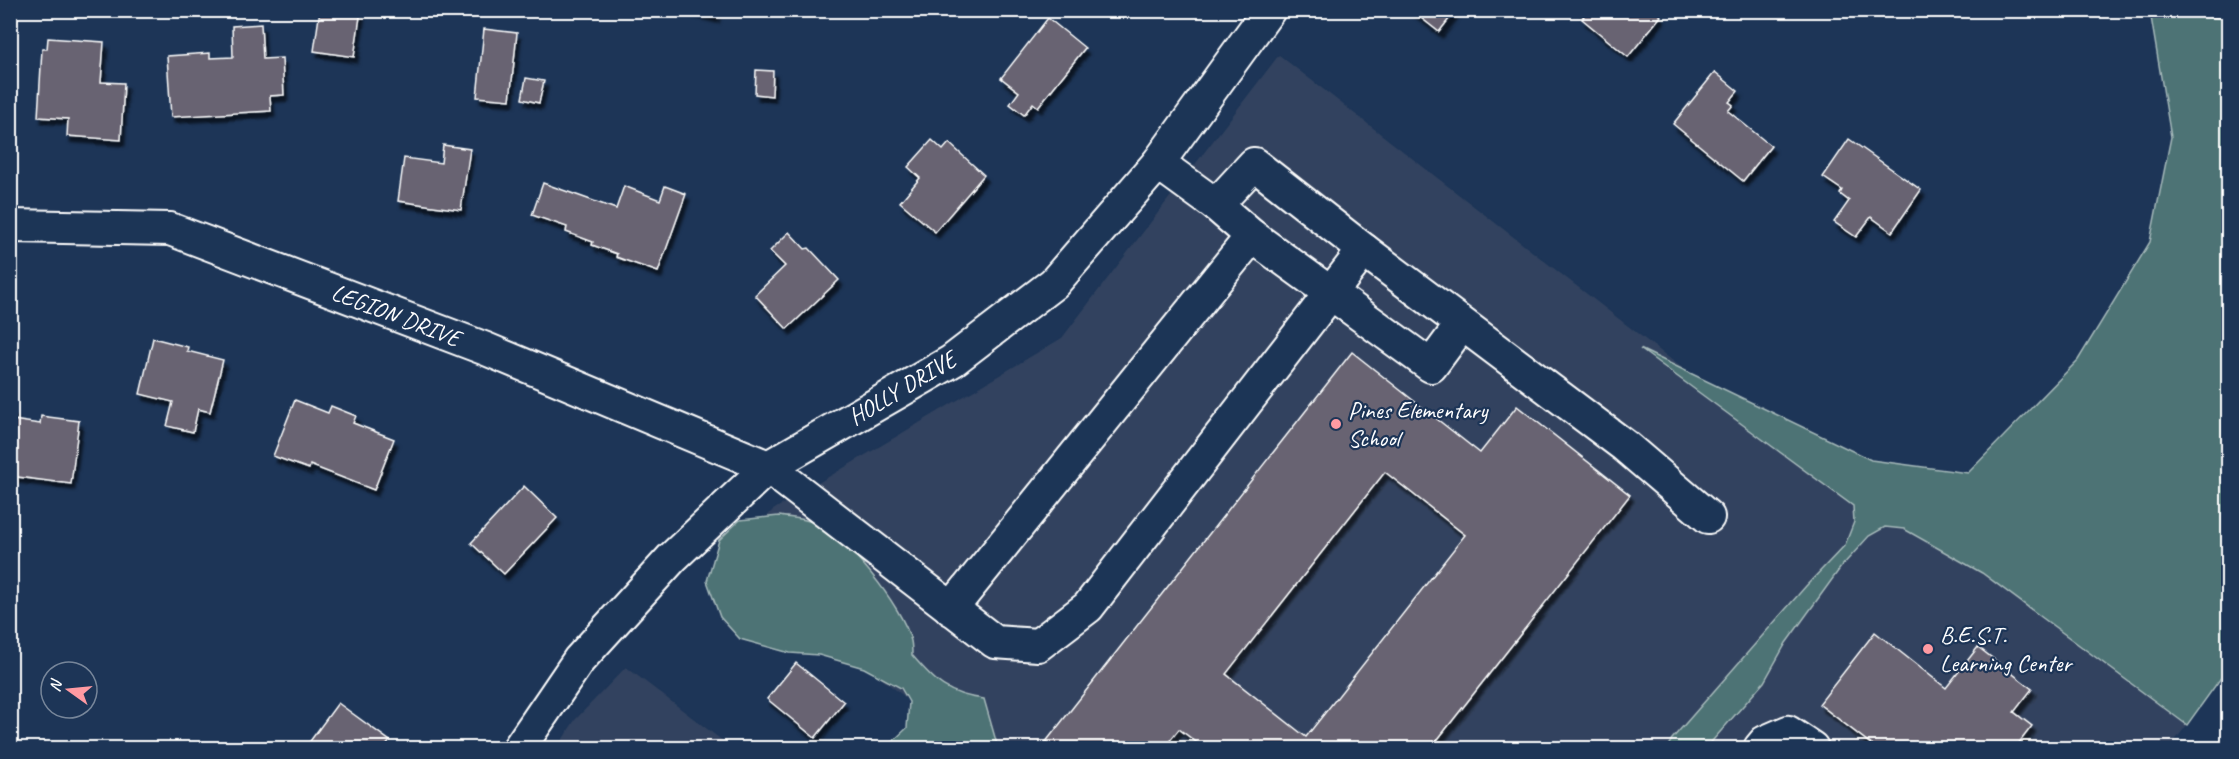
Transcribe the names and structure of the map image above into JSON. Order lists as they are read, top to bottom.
{
  "streets": {
    "street": ["LEGION DRIVE", "HOLLY DRIVE"]
  },
  "crossings": [
    ["LEGION DRIVE", "HOLLY DRIVE"]
  ],
  "places": ["Pines Elementary School", "B.E.S.T. Learning Center"],
  "north": "left"
}
